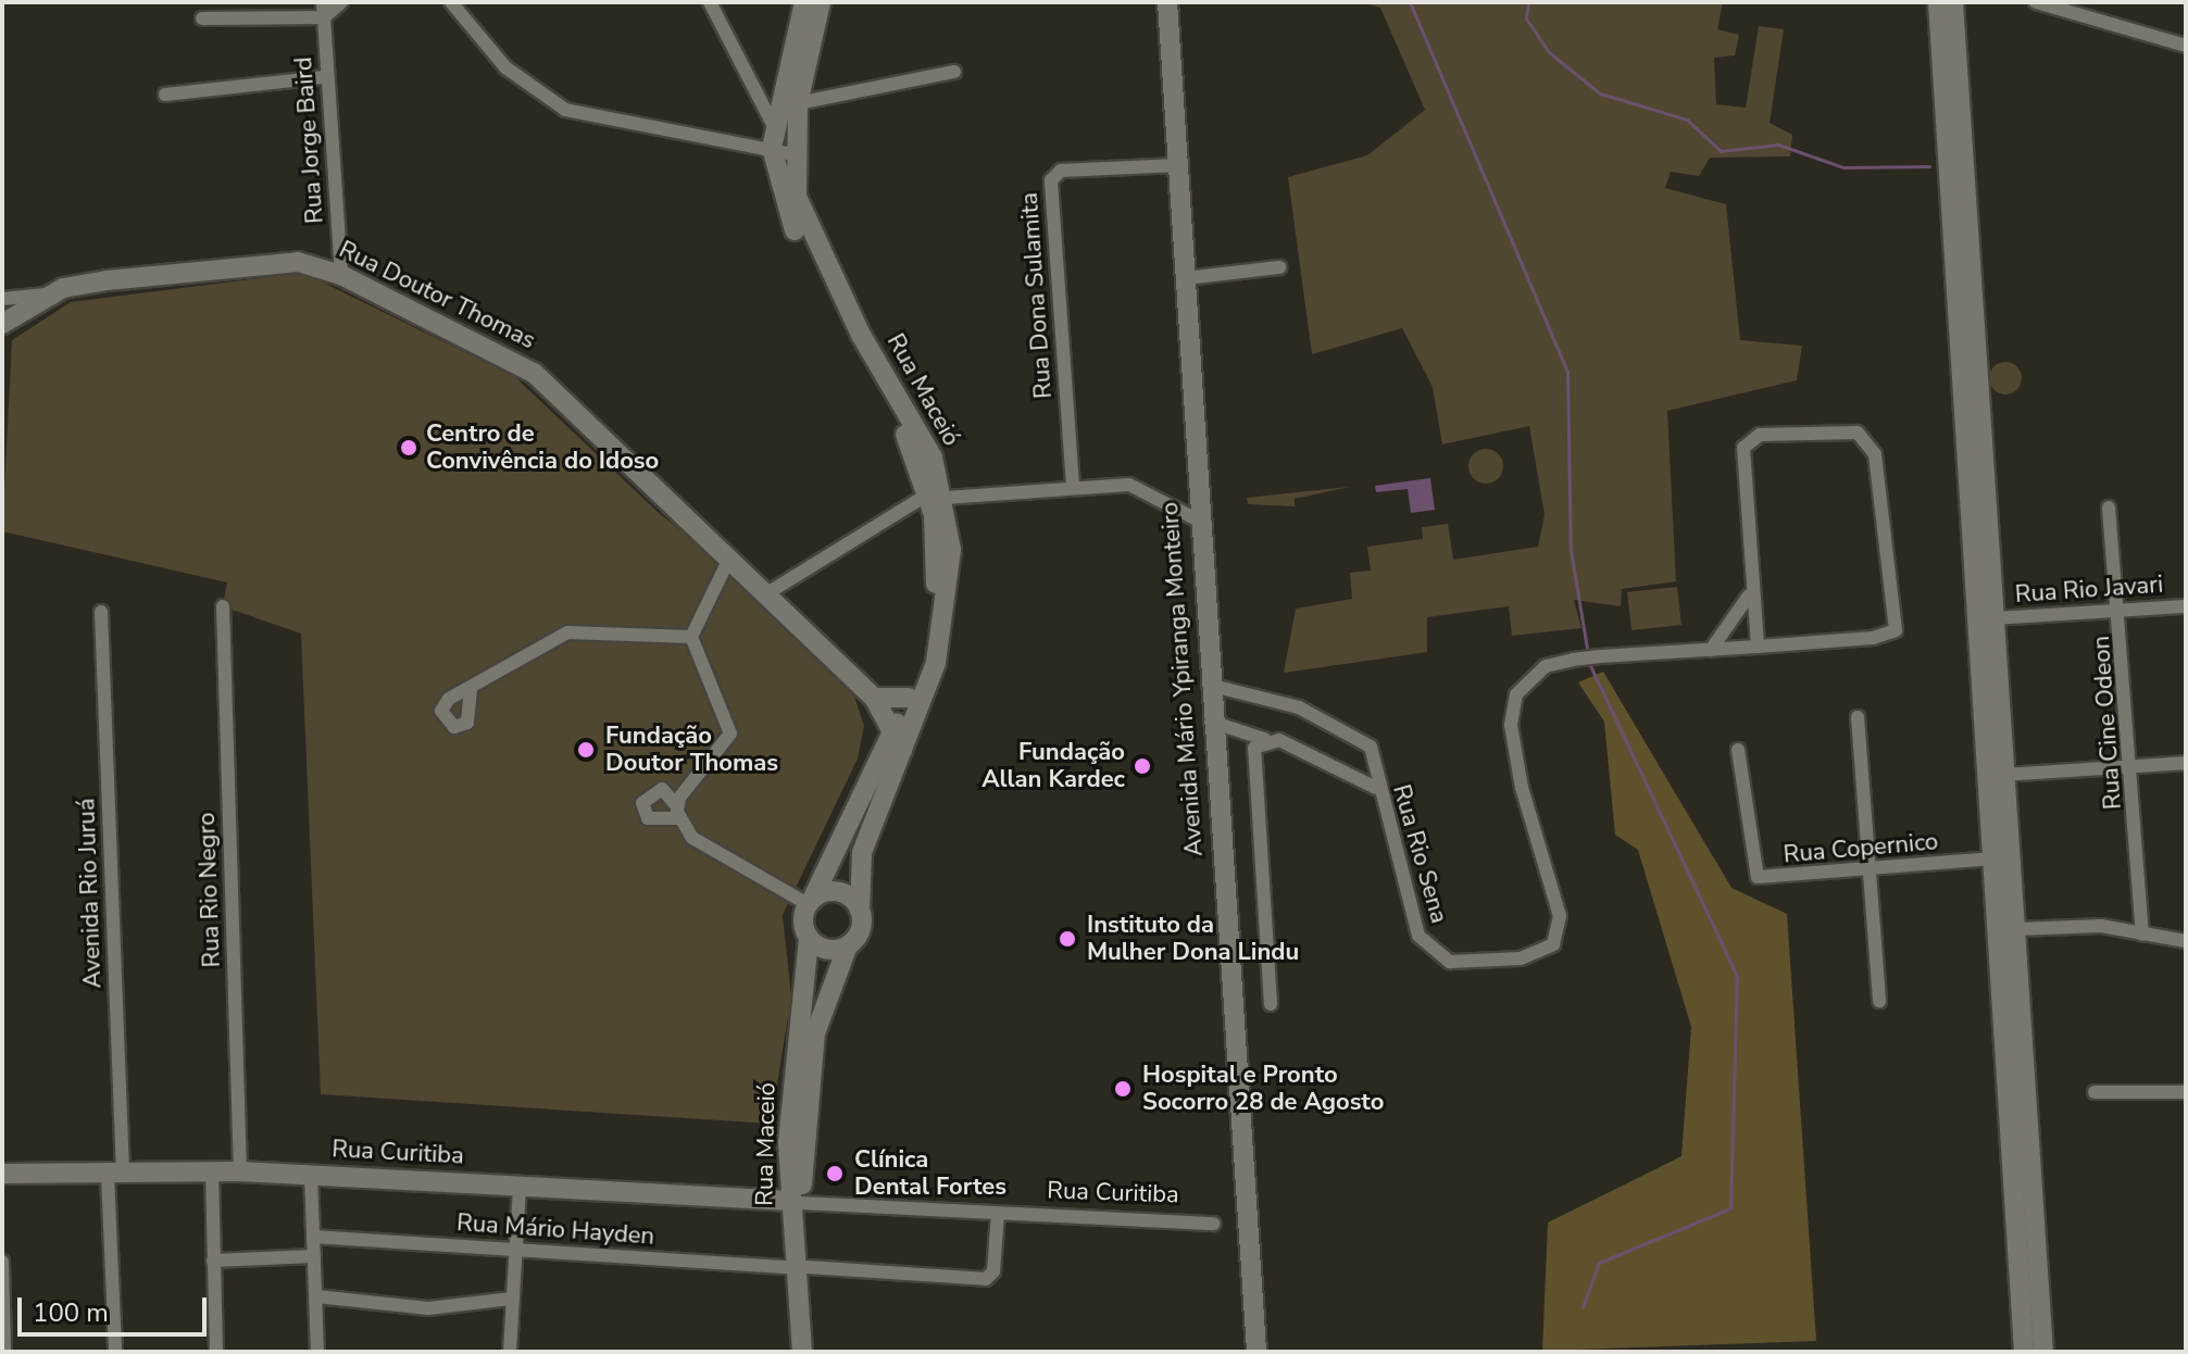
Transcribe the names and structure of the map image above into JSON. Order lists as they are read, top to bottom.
{
  "streets": {
    "main road": [
      "Rua Doutor Thomas",
      "Rua Maceió",
      "Avenida Mário Ypiranga Monteiro",
      "Rua Curitiba"
    ],
    "street": [
      "Rua Jorge Baird",
      "Rua Dona Sulamita",
      "Rua Rio Javari",
      "Rua Cine Odeon",
      "Rua Copernico",
      "Rua Rio Sena",
      "Rua Rio Negro",
      "Avenida Rio Juruá",
      "Rua Mário Hayden"
    ]
  },
  "crossings": [
    ["Rua Jorge Baird", "Rua Doutor Thomas"],
    ["Rua Doutor Thomas", "Rua Maceió"],
    ["Rua Dona Sulamita", "Avenida Mário Ypiranga Monteiro"],
    ["Rua Maceió", "Rua Curitiba"],
    ["Rua Maceió", "Rua Mário Hayden"],
    ["Rua Rio Javari", "Rua Cine Odeon"],
    ["Avenida Mário Ypiranga Monteiro", "Rua Rio Sena"],
    ["Rua Rio Negro", "Rua Curitiba"],
    ["Avenida Rio Juruá", "Rua Curitiba"],
    ["Rua Curitiba", "Rua Mário Hayden"]
  ],
  "places": [
    "Centro de Convivência do Idoso",
    "Fundação Doutor Thomas",
    "Fundação Allan Kardec",
    "Instituto da Mulher Dona Lindu",
    "Hospital e Pronto Socorro 28 de Agosto",
    "Clínica Dental Fortes"
  ],
  "scale_bar": "100 m"
}
